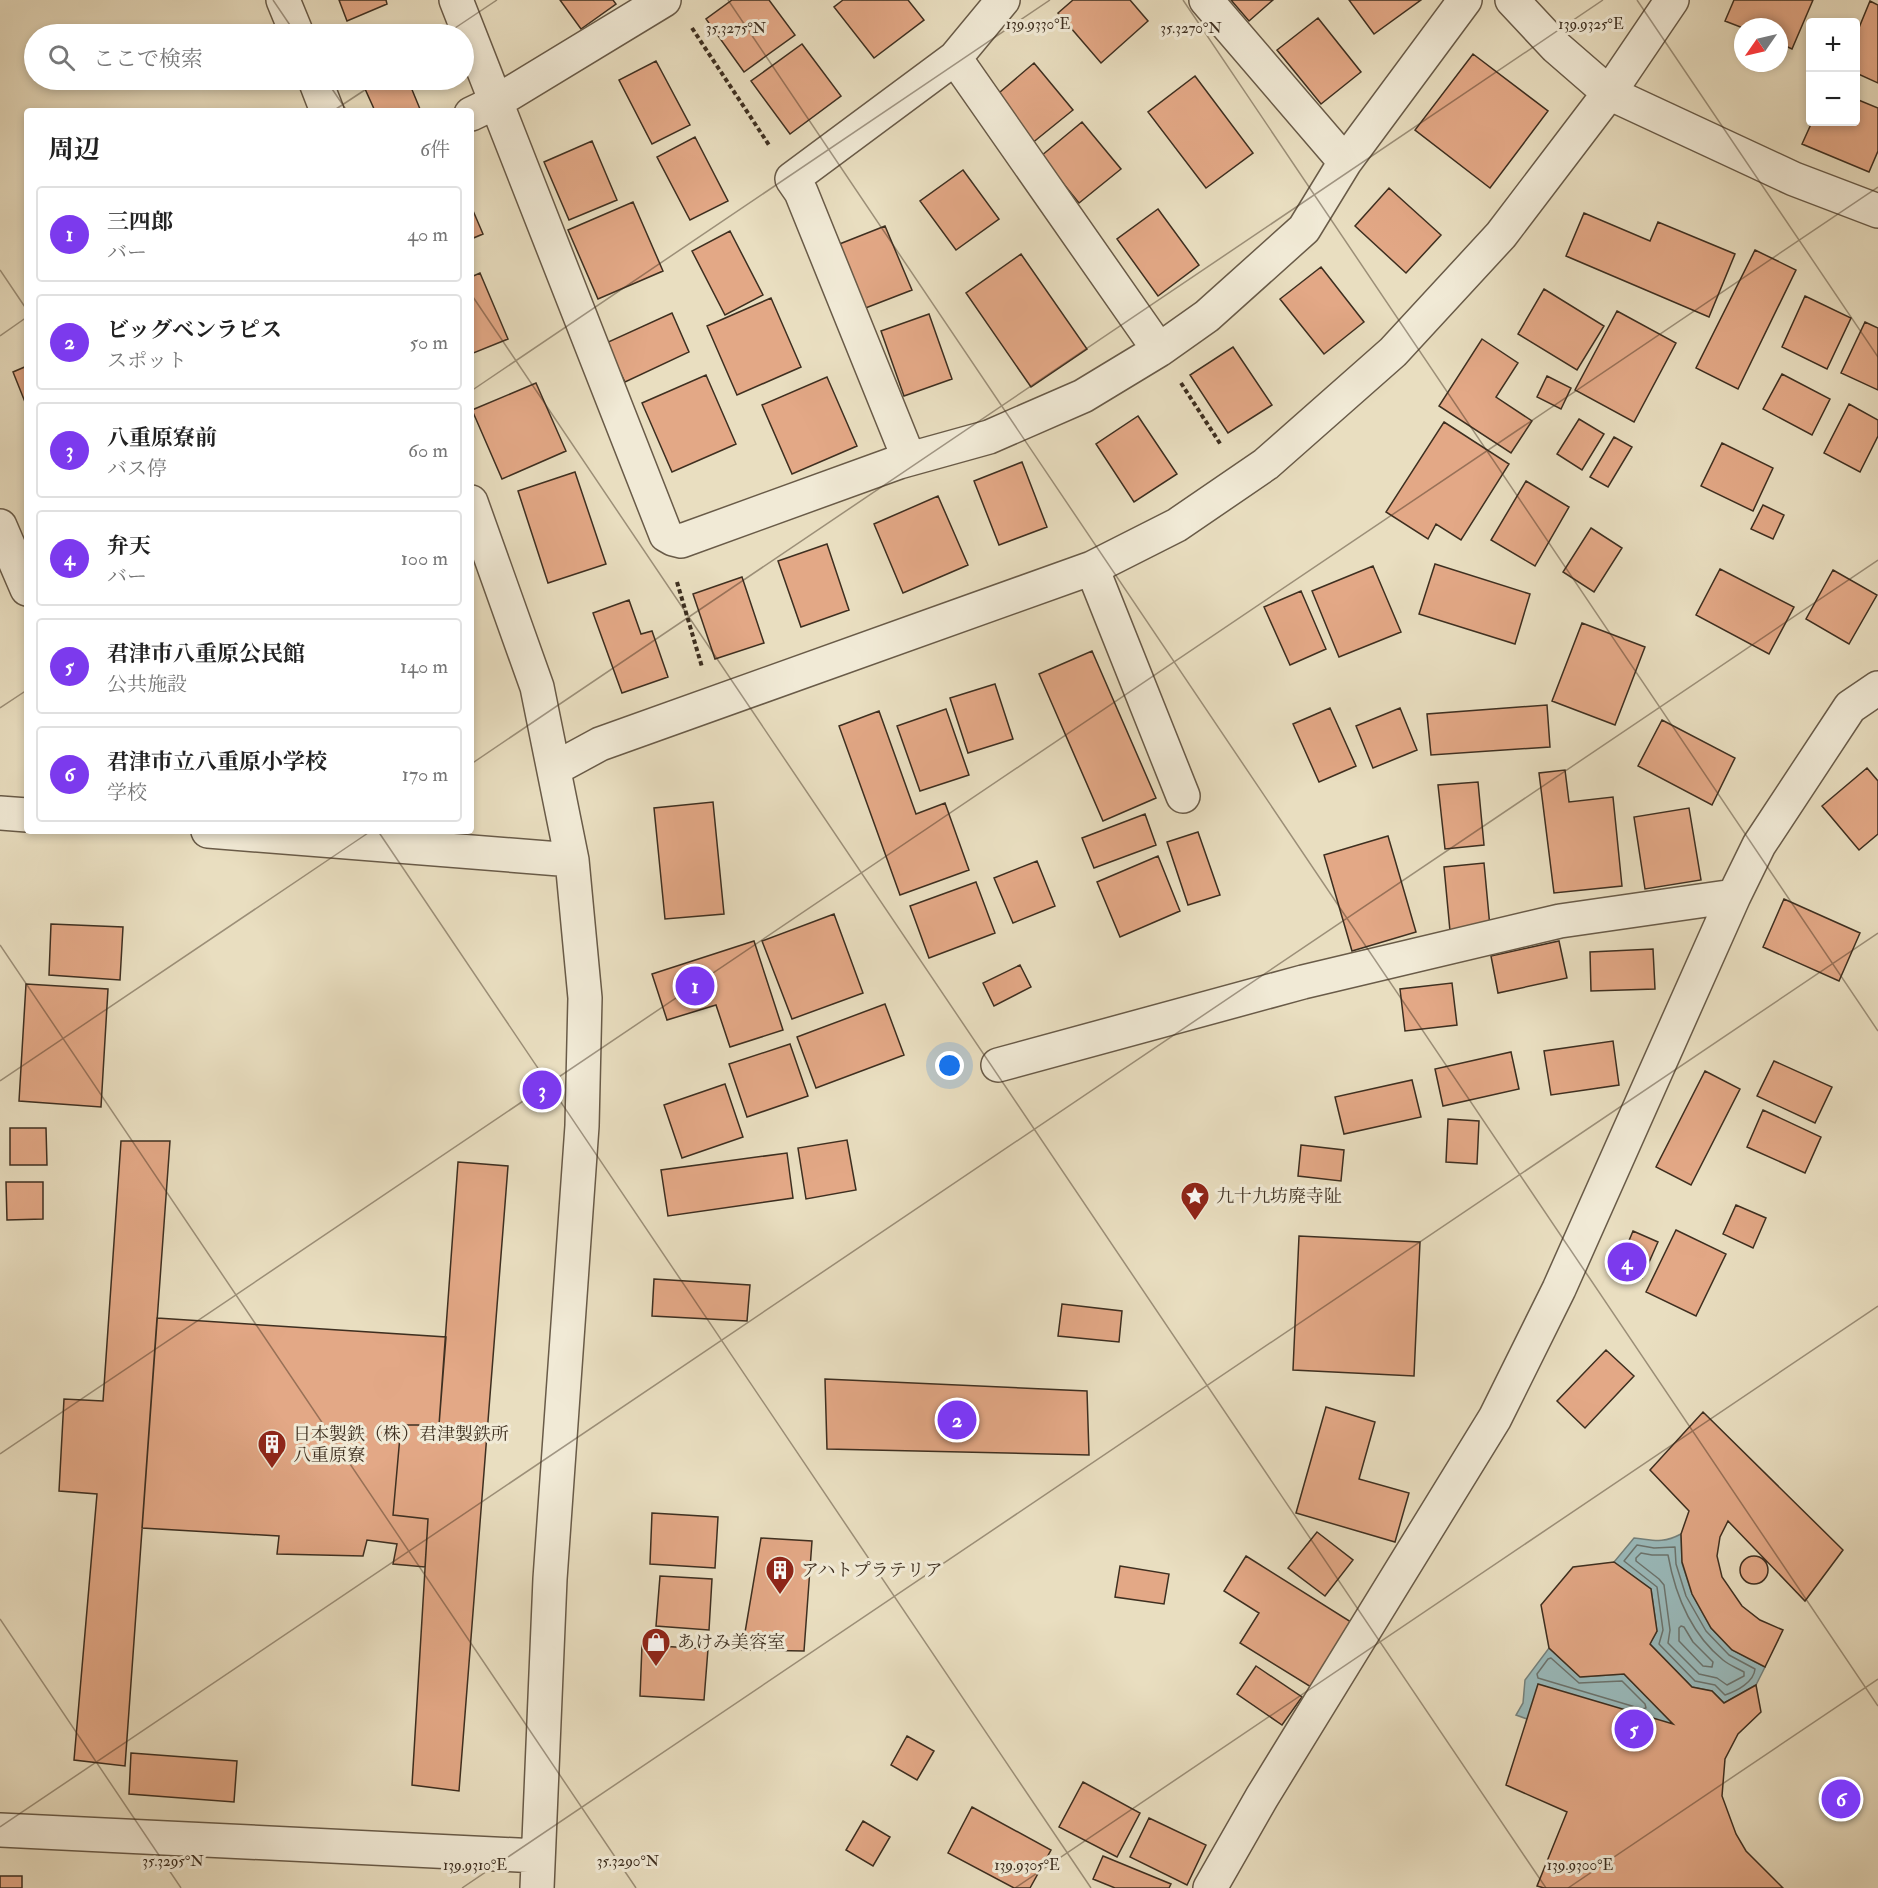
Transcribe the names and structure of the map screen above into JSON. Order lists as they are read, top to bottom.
{
  "places": {
    "place": ["九十九坊廃寺阯"],
    "building": ["日本製鉄（株）君津製鉄所 八重原寮", "アハトプラテリア"],
    "shop": ["あけみ美容室"]
  },
  "north": "bottom left",
  "page": {
    "map_buttons": ["+", "−"],
    "search": "ここで検索",
    "heading": ["周辺", "6件"],
    "list": [
      {
        "mark": "1",
        "name": "三四郎",
        "note": "バー",
        "value": "40 m"
      },
      {
        "mark": "2",
        "name": "ビッグベンラピス",
        "note": "スポット",
        "value": "50 m"
      },
      {
        "mark": "3",
        "name": "八重原寮前",
        "note": "バス停",
        "value": "60 m"
      },
      {
        "mark": "4",
        "name": "弁天",
        "note": "バー",
        "value": "100 m"
      },
      {
        "mark": "5",
        "name": "君津市八重原公民館",
        "note": "公共施設",
        "value": "140 m"
      },
      {
        "mark": "6",
        "name": "君津市立八重原小学校",
        "note": "学校",
        "value": "170 m"
      }
    ],
    "pins": [
      "1",
      "3",
      "4",
      "2",
      "5",
      "6"
    ]
  },
  "coordinates": [
    "139.9330°E",
    "139.9325°E",
    "35.3275°N",
    "35.3270°N",
    "35.3295°N",
    "35.3290°N",
    "139.9310°E",
    "139.9305°E",
    "139.9300°E"
  ]
}
